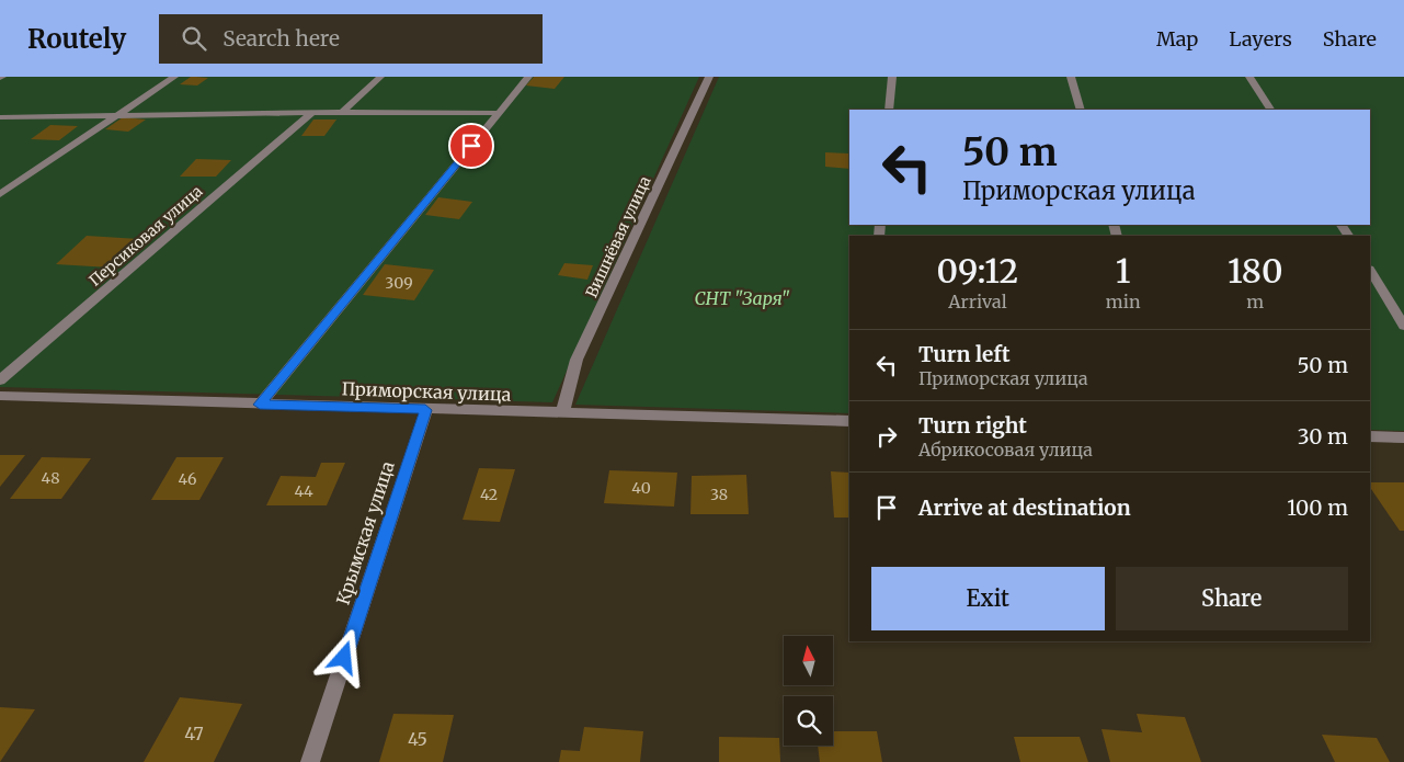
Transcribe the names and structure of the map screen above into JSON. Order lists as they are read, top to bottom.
{
  "streets": {
    "street": [
      "Персиковая улица",
      "Вишнёвая улица",
      "Приморская улица",
      "Крымская улица"
    ]
  },
  "crossings": [
    ["Вишнёвая улица", "Приморская улица"],
    ["Приморская улица", "Крымская улица"]
  ],
  "parks": ["СНТ \"Заря\""],
  "house_numbers": [
    "309",
    "48",
    "46",
    "40",
    "44",
    "42",
    "38",
    "47",
    "45"
  ],
  "north": "top",
  "page": {
    "header": "Routely",
    "search": "Search here",
    "nav": ["Map", "Layers", "Share"],
    "turn": ["50 m", "Приморская улица"],
    "eta": [
      "09:12",
      "Arrival",
      "1",
      "min",
      "180",
      "m"
    ],
    "list": [
      {
        "name": "Turn left",
        "note": "Приморская улица",
        "value": "50 m"
      },
      {
        "name": "Turn right",
        "note": "Абрикосовая улица",
        "value": "30 m"
      },
      {
        "name": "Arrive at destination",
        "value": "100 m"
      }
    ],
    "buttons": ["Exit", "Share"]
  }
}
